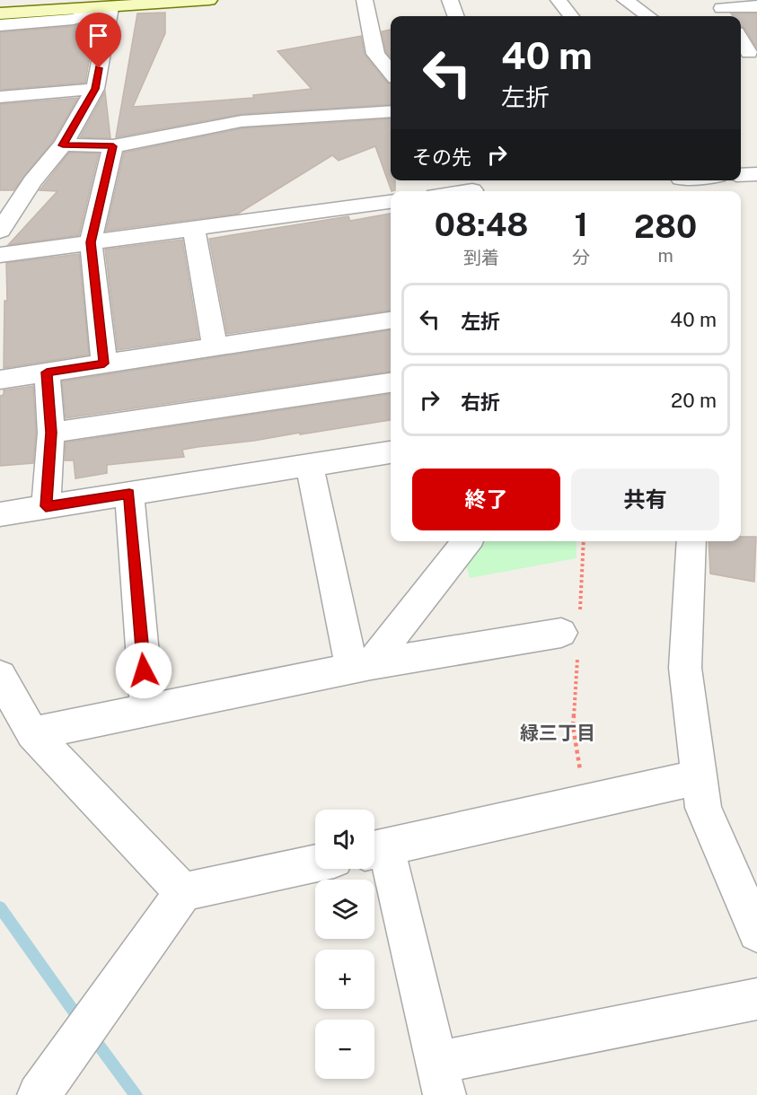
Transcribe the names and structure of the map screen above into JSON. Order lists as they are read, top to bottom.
{
  "districts": ["緑三丁目"],
  "page": {
    "turn": ["40 m", "左折"],
    "then": "その先",
    "eta": [
      "08:48",
      "到着",
      "1",
      "分",
      "280",
      "m"
    ],
    "list": [
      {
        "name": "左折",
        "value": "40 m"
      },
      {
        "name": "右折",
        "value": "20 m"
      }
    ],
    "buttons": ["終了", "共有"],
    "map_buttons": ["+", "−"]
  }
}
